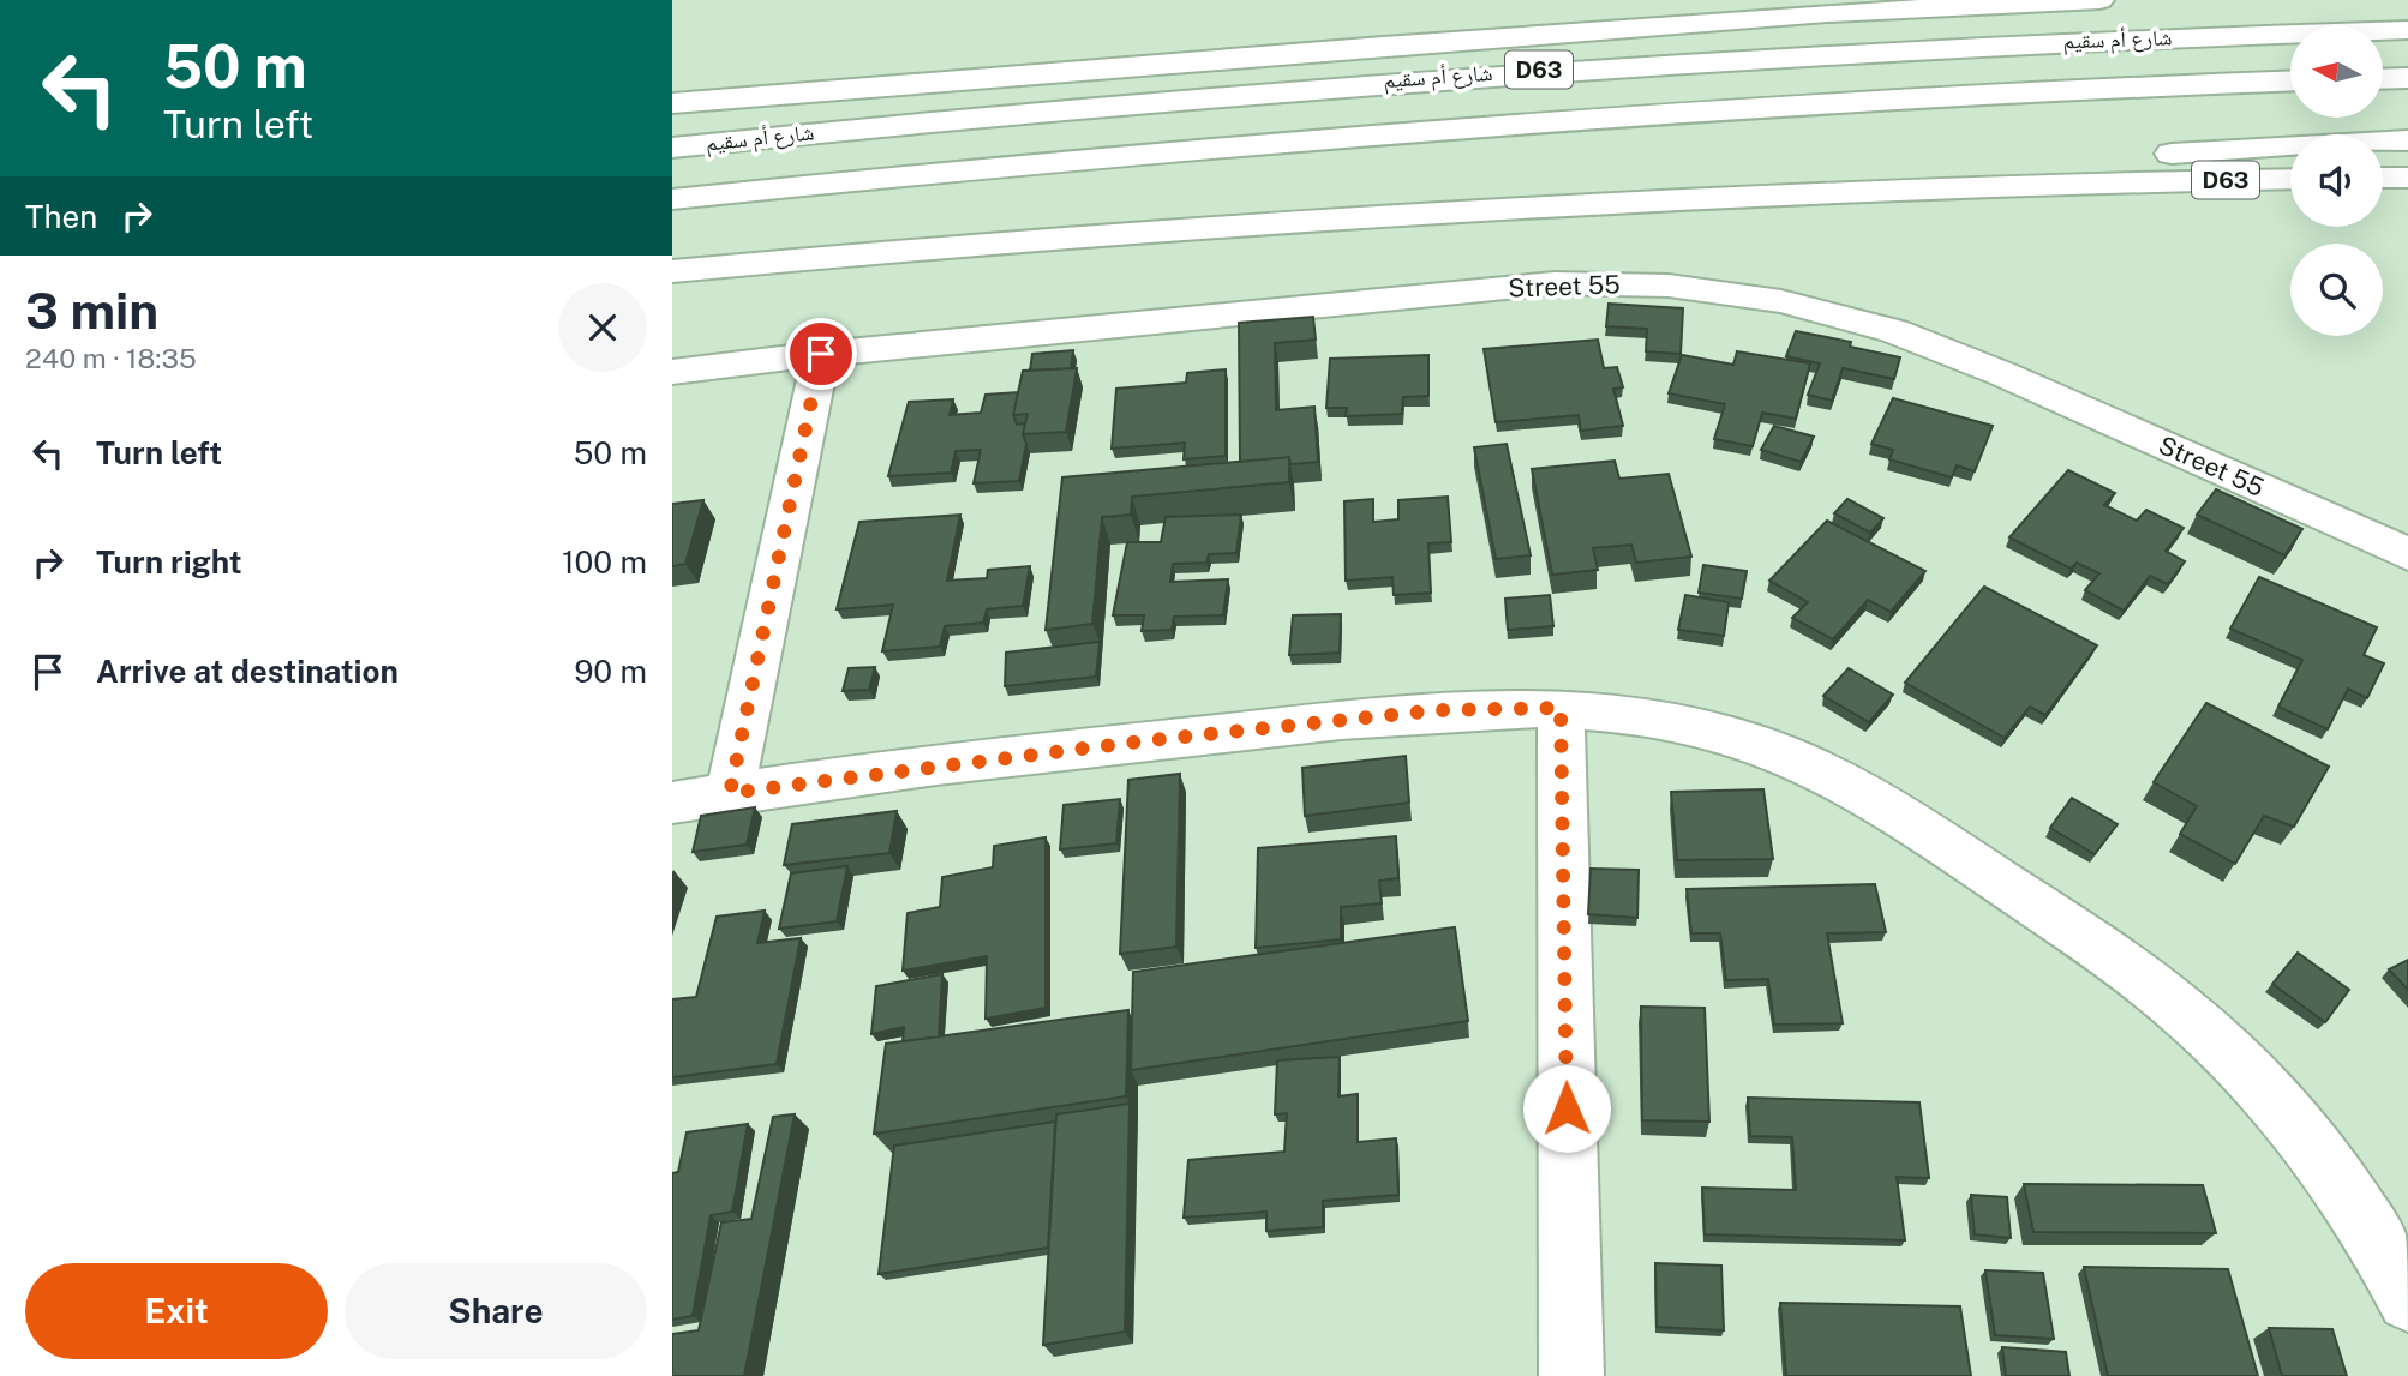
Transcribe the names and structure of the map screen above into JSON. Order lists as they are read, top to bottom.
{
  "streets": {
    "main road": ["شارع أم سقيم", "D63", "Street 55"]
  },
  "north": "left",
  "page": {
    "turn": ["50 m", "Turn left"],
    "then": "Then",
    "heading": ["3 min", "240 m · 18:35"],
    "list": [
      {
        "name": "Turn left",
        "value": "50 m"
      },
      {
        "name": "Turn right",
        "value": "100 m"
      },
      {
        "name": "Arrive at destination",
        "value": "90 m"
      }
    ],
    "buttons": ["Exit", "Share"]
  }
}
